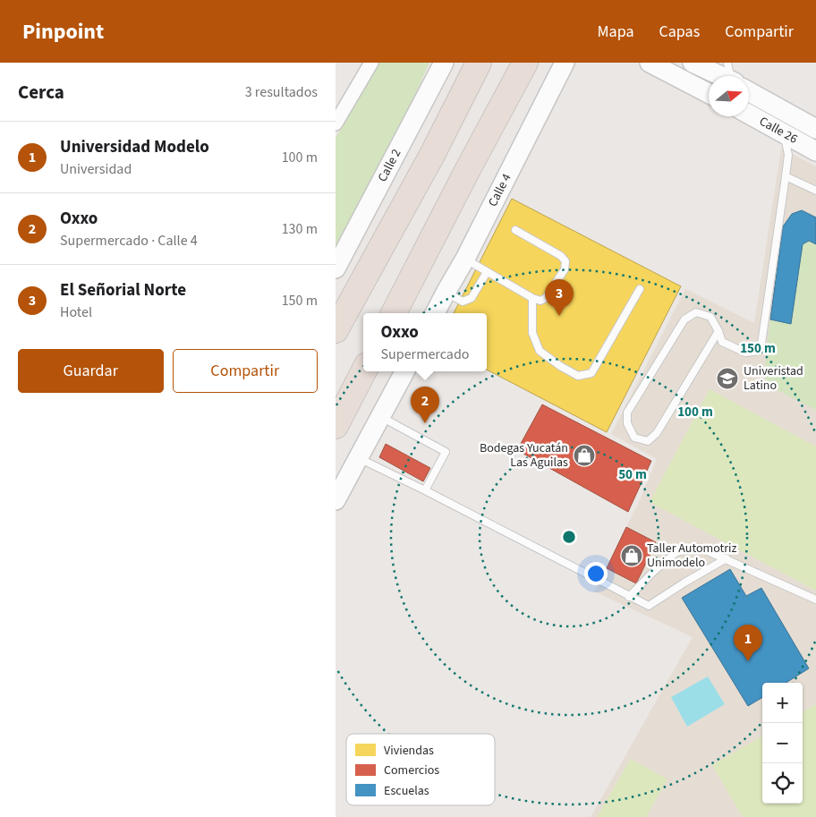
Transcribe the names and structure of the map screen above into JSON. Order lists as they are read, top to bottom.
{
  "streets": {
    "main road": ["Calle 26", "Calle 2", "Calle 4"]
  },
  "places": {
    "school or university": ["Univeristad Latino"],
    "shop": ["Bodegas Yucatán Las Aguilas", "Taller Automotriz Unimodelo"]
  },
  "legend": ["Viviendas", "Comercios", "Escuelas"],
  "north": "right",
  "page": {
    "header": "Pinpoint",
    "nav": ["Mapa", "Capas", "Compartir"],
    "heading": ["Cerca", "3 resultados"],
    "list": [
      {
        "mark": "1",
        "name": "Universidad Modelo",
        "note": "Universidad",
        "value": "100 m"
      },
      {
        "mark": "2",
        "name": "Oxxo",
        "note": "Supermercado · Calle 4",
        "value": "130 m"
      },
      {
        "mark": "3",
        "name": "El Señorial Norte",
        "note": "Hotel",
        "value": "150 m"
      }
    ],
    "pins": ["3", "2", "1"],
    "popup": ["Oxxo", "Supermercado"],
    "buttons": ["Guardar", "Compartir"],
    "map_buttons": ["+", "−"]
  },
  "rings": ["150 m", "100 m", "50 m"]
}
